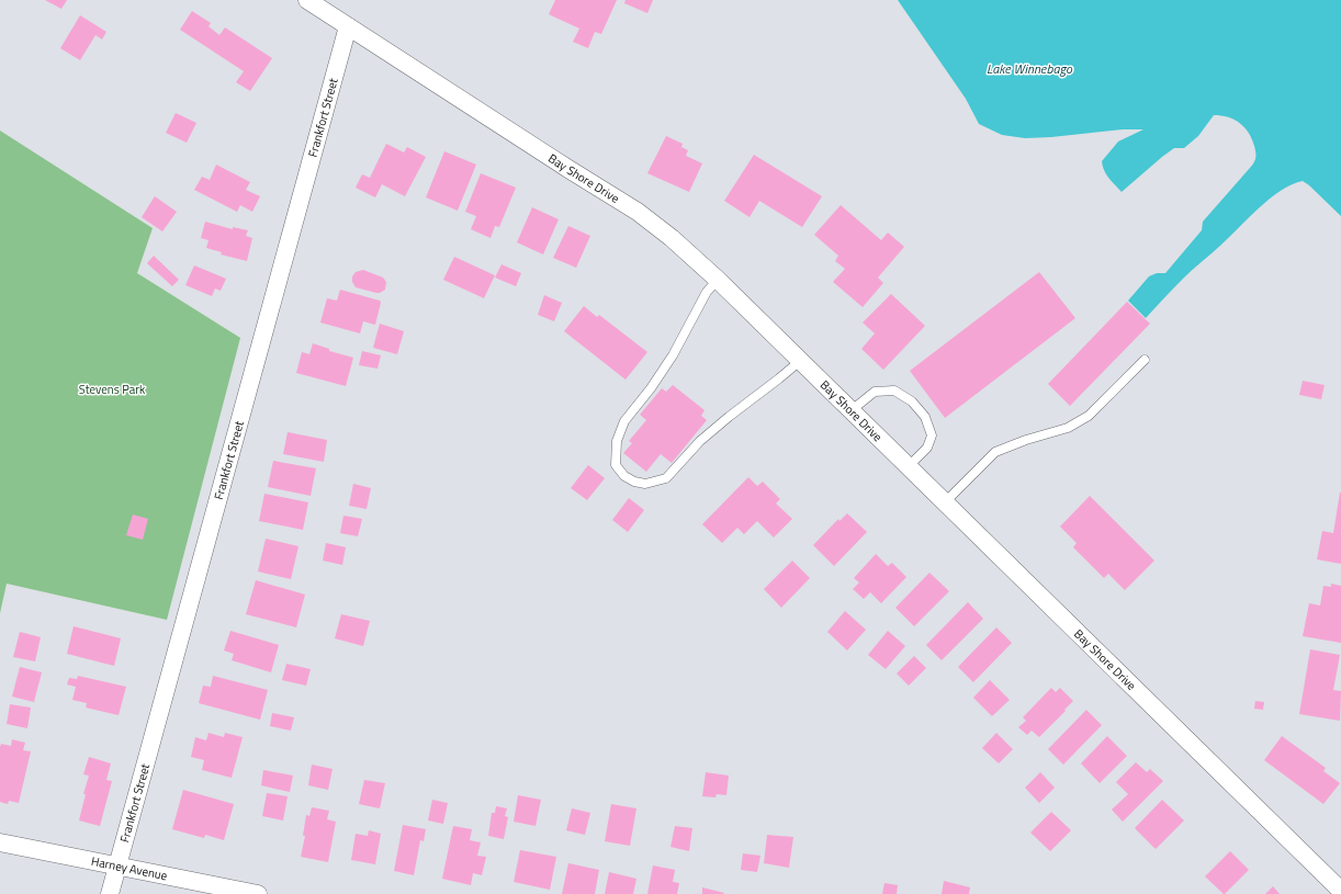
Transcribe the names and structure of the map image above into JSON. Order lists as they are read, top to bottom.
{
  "streets": {
    "street": ["Frankfort Street", "Bay Shore Drive", "Harney Avenue"]
  },
  "crossings": [
    ["Frankfort Street", "Bay Shore Drive"],
    ["Frankfort Street", "Harney Avenue"]
  ],
  "water": ["Lake Winnebago"],
  "parks": ["Stevens Park"]
}
